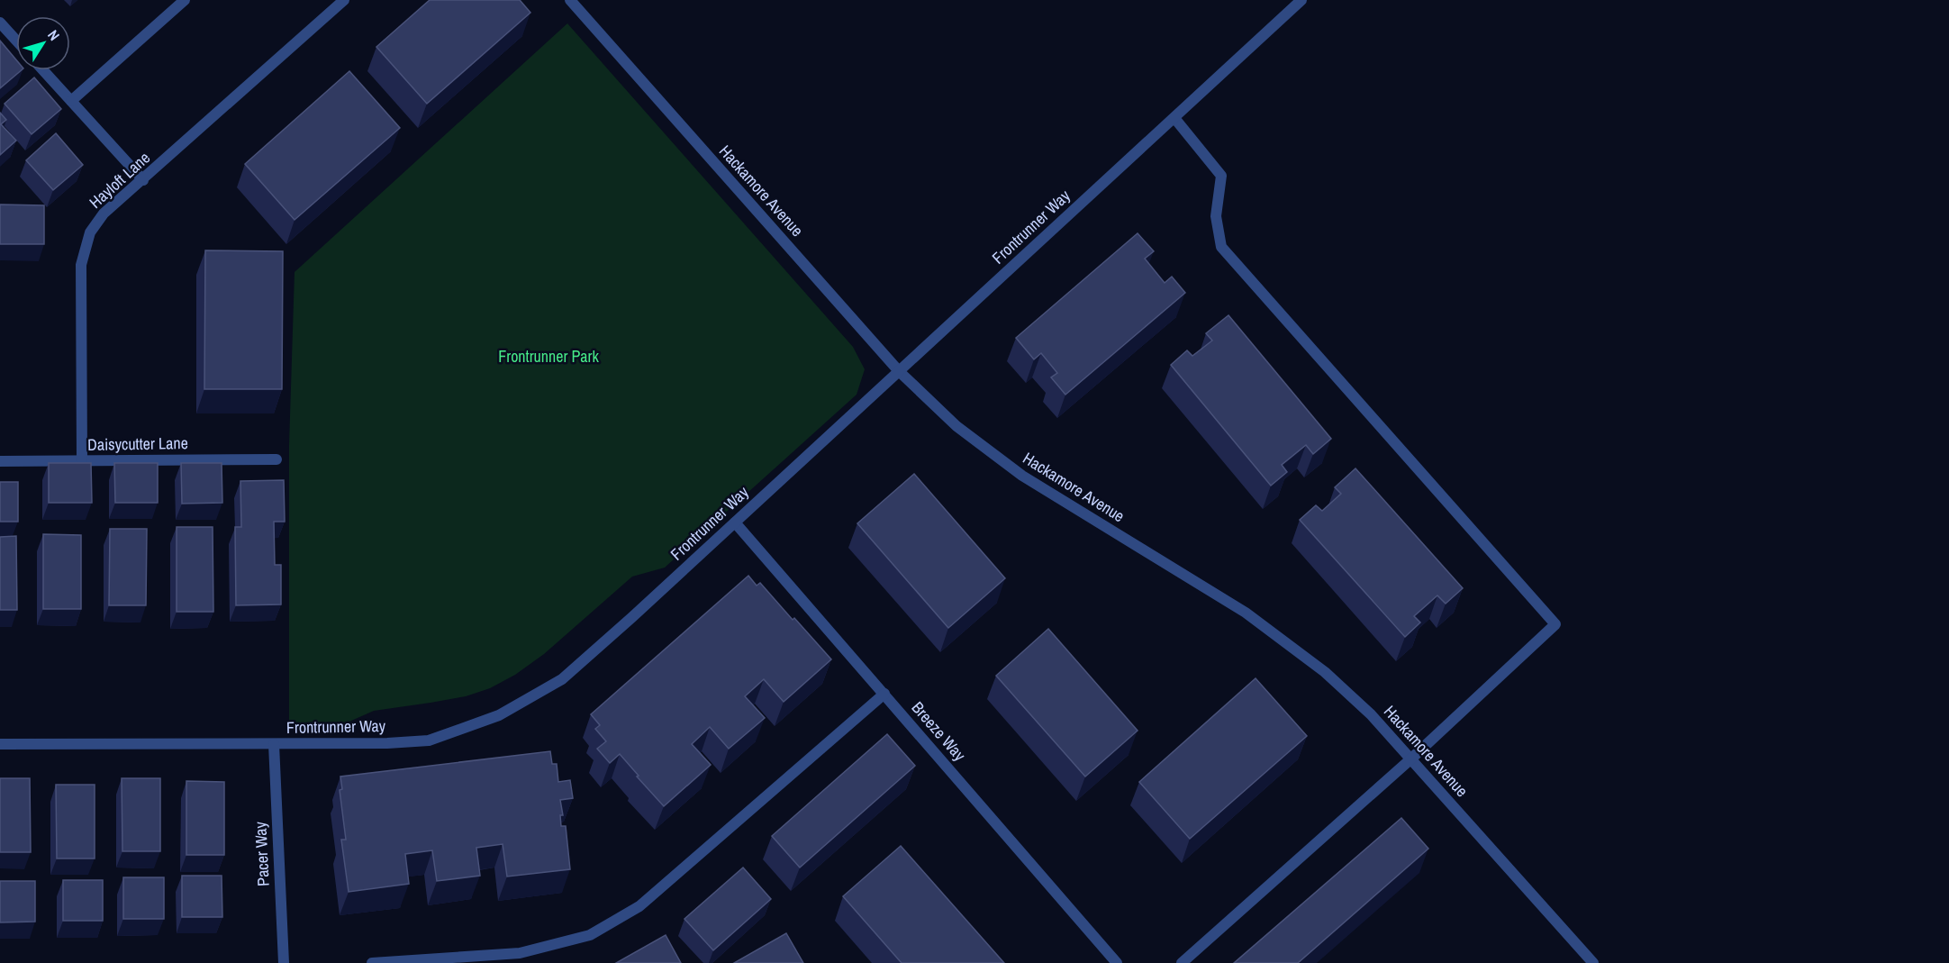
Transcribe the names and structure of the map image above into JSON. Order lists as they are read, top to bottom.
{
  "streets": {
    "street": [
      "Hayloft Lane",
      "Hackamore Avenue",
      "Frontrunner Way",
      "Daisycutter Lane",
      "Breeze Way",
      "Pacer Way"
    ]
  },
  "crossings": [
    ["Hayloft Lane", "Daisycutter Lane"],
    ["Hackamore Avenue", "Frontrunner Way"],
    ["Frontrunner Way", "Breeze Way"],
    ["Frontrunner Way", "Pacer Way"]
  ],
  "parks": ["Frontrunner Park"],
  "north": "top right"
}
